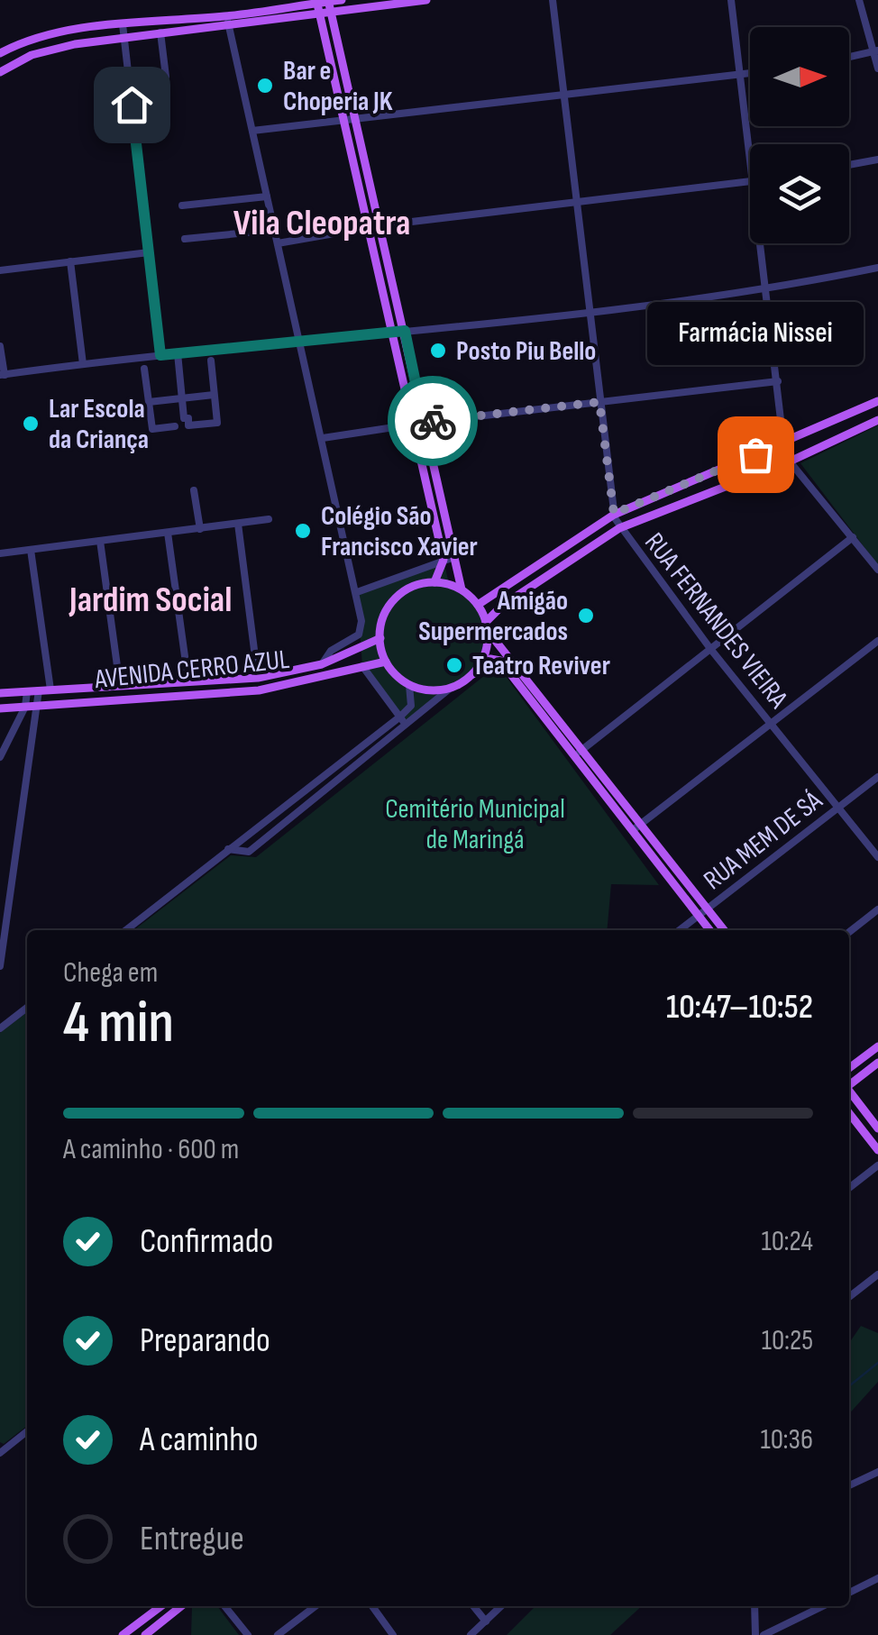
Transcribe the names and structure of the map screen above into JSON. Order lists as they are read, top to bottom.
{
  "streets": {
    "main road": ["AVENIDA CERRO AZUL"],
    "street": ["RUA FERNANDES VIEIRA", "RUA MEM DE SÁ"]
  },
  "crossings": [
    ["RUA FERNANDES VIEIRA", "RUA MEM DE SÁ"]
  ],
  "districts": ["Vila Cleopatra", "Jardim Social"],
  "parks": ["Cemitério Municipal de Maringá"],
  "places": [
    "Bar e Choperia JK",
    "Posto Piu Bello",
    "Lar Escola da Criança",
    "Farmácia Nissei",
    "Colégio São Francisco Xavier",
    "Amigão Supermercados",
    "Teatro Reviver"
  ],
  "north": "right",
  "page": {
    "bubble": "Farmácia Nissei",
    "heading": ["4 min", "Chega em", "10:47–10:52"],
    "bar": "A caminho · 600 m",
    "list": [
      ["Confirmado", "10:24"],
      ["Preparando", "10:25"],
      ["A caminho", "10:36"],
      "Entregue"
    ]
  }
}
